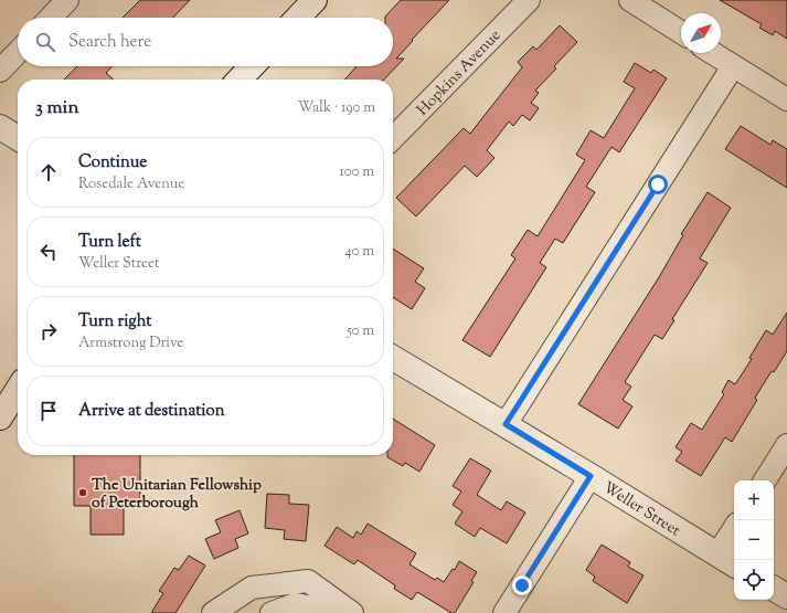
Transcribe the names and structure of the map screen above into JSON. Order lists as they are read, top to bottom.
{
  "streets": {
    "street": ["Hopkins Avenue", "Weller Street"]
  },
  "places": ["The Unitarian Fellowship of Peterborough"],
  "north": "top right",
  "page": {
    "search": "Search here",
    "heading": ["3 min", "Walk · 190 m"],
    "list": [
      ["Continue", "Rosedale Avenue", "100 m"],
      ["Turn left", "Weller Street", "40 m"],
      ["Turn right", "Armstrong Drive", "50 m"],
      "Arrive at destination"
    ],
    "map_buttons": ["+", "−"]
  }
}
